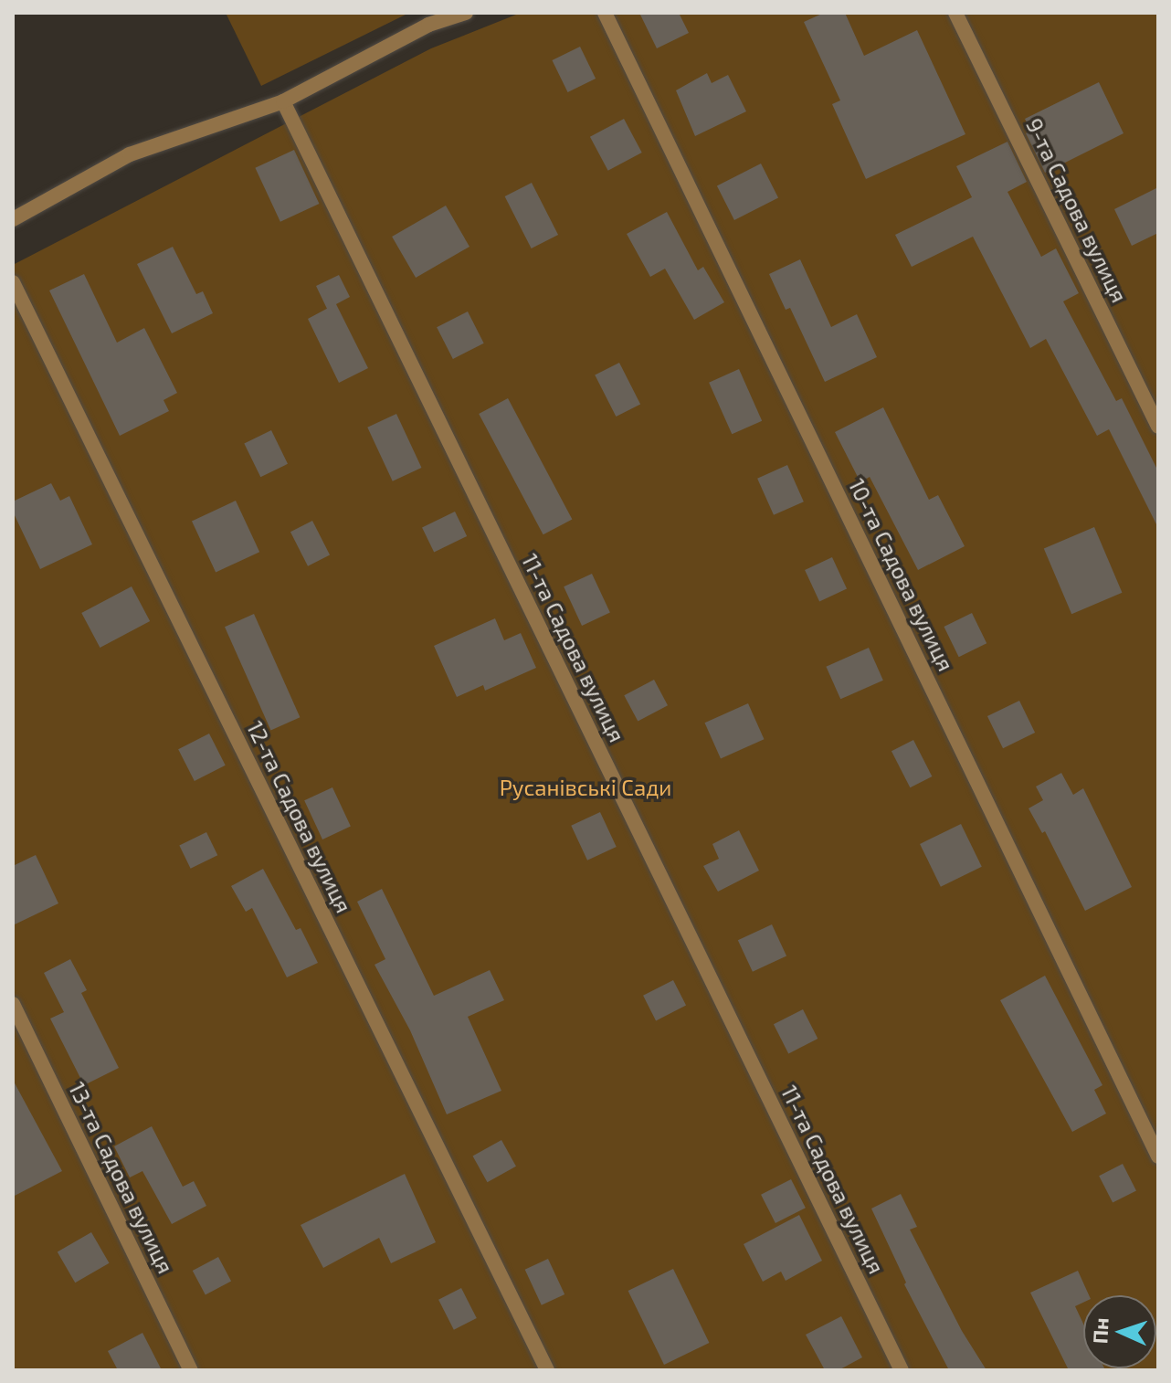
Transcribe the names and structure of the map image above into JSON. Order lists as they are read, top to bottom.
{
  "streets": {
    "street": [
      "9-та Садова вулиця",
      "10-та Садова вулиця",
      "11-та Садова вулиця",
      "12-та Садова вулиця",
      "13-та Садова вулиця"
    ]
  },
  "parks": ["Русанівські Сади"],
  "north": "left"
}
